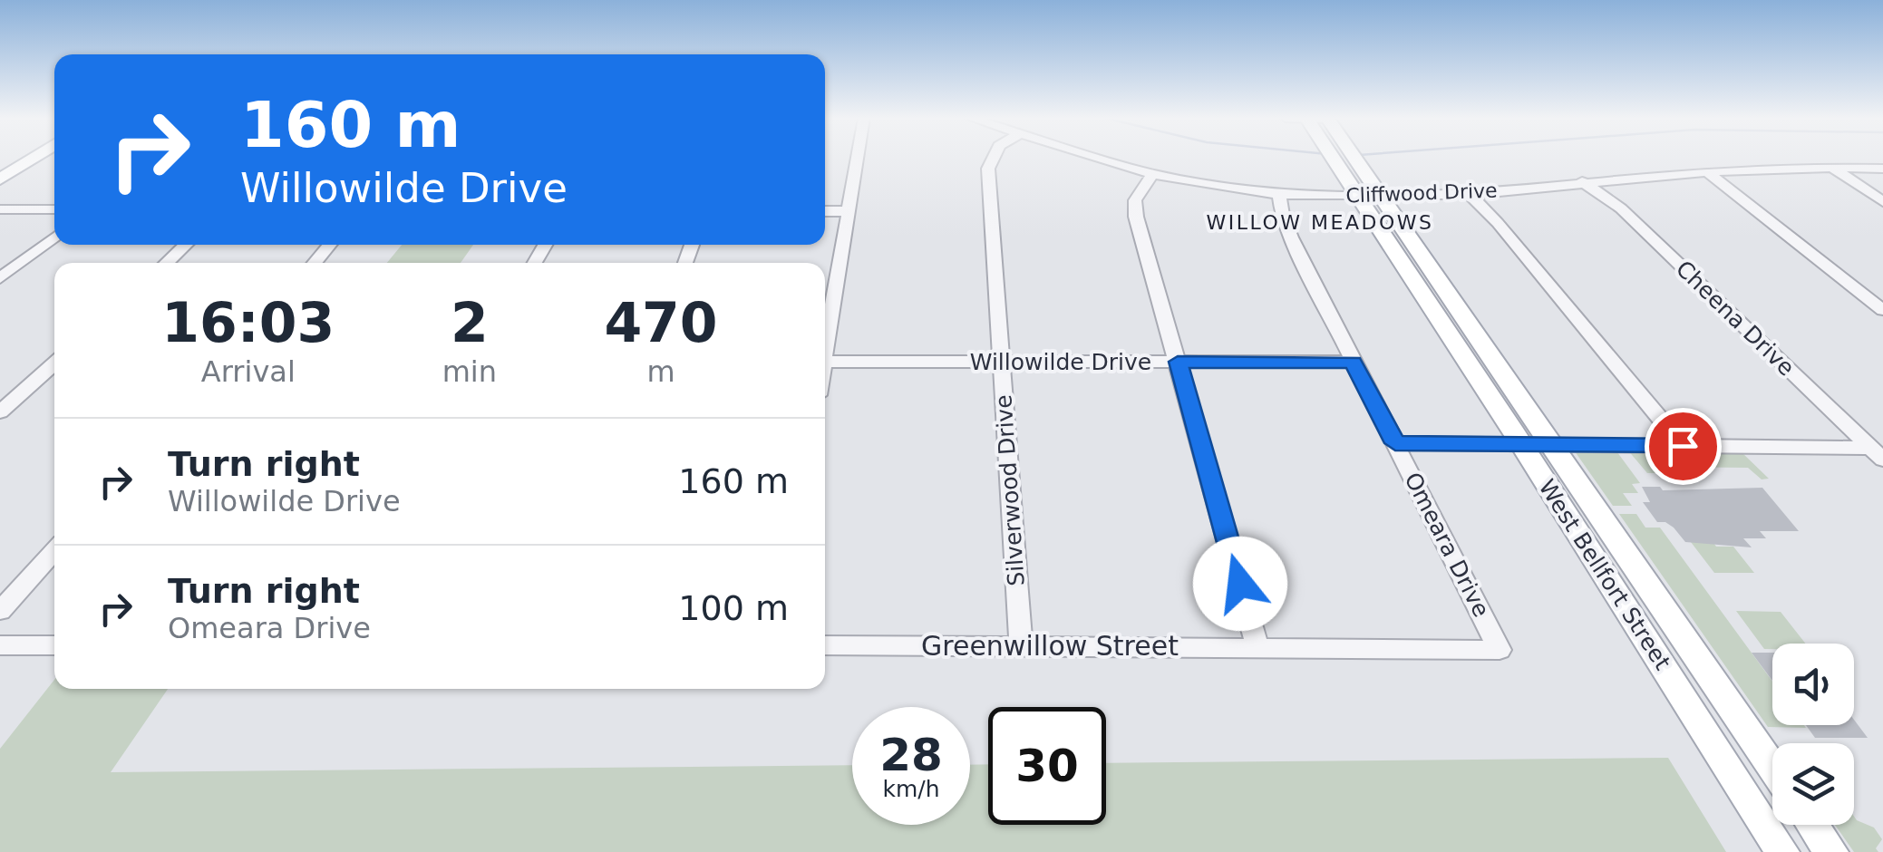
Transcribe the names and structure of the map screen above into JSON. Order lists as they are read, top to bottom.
{
  "streets": {
    "main road": ["West Bellfort Street"],
    "street": [
      "Cliffwood Drive",
      "Cheena Drive",
      "Willowilde Drive",
      "Silverwood Drive",
      "Omeara Drive",
      "Greenwillow Street"
    ]
  },
  "crossings": [
    ["Cliffwood Drive", "Cheena Drive"],
    ["Cliffwood Drive", "Omeara Drive"],
    ["Cliffwood Drive", "West Bellfort Street"],
    ["Willowilde Drive", "Silverwood Drive"],
    ["Willowilde Drive", "Omeara Drive"],
    ["Silverwood Drive", "Greenwillow Street"],
    ["Omeara Drive", "Greenwillow Street"]
  ],
  "districts": ["WILLOW MEADOWS"],
  "page": {
    "turn": ["160 m", "Willowilde Drive"],
    "eta": [
      "16:03",
      "Arrival",
      "2",
      "min",
      "470",
      "m"
    ],
    "list": [
      {
        "name": "Turn right",
        "note": "Willowilde Drive",
        "value": "160 m"
      },
      {
        "name": "Turn right",
        "note": "Omeara Drive",
        "value": "100 m"
      }
    ],
    "speed": "28 km/h",
    "limit": "30"
  }
}
